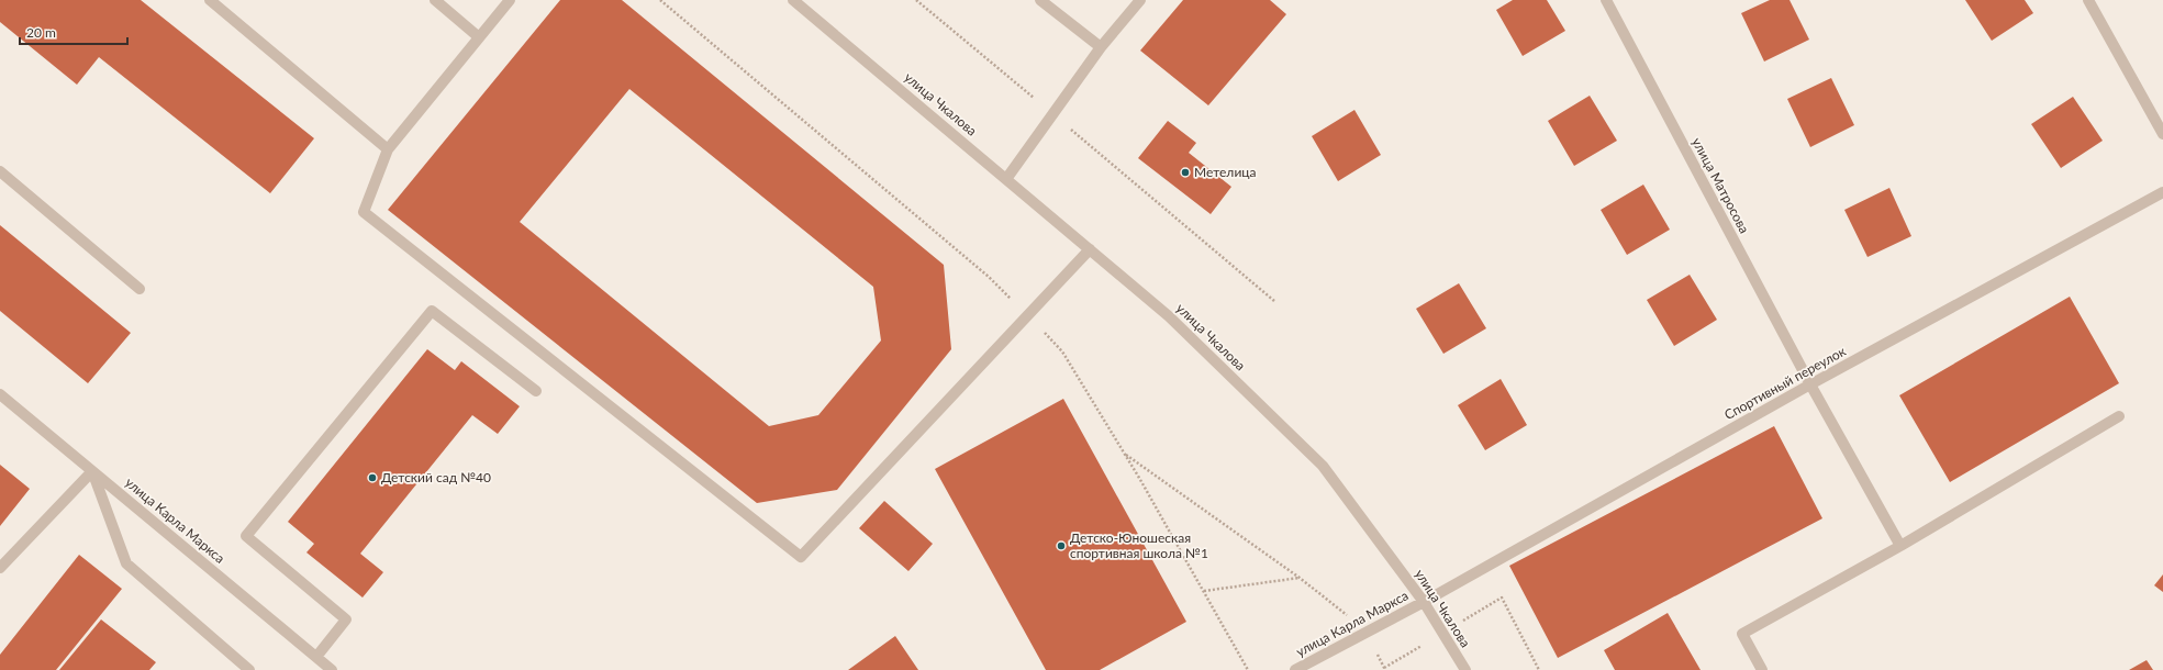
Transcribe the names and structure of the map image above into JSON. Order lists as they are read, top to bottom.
{
  "streets": {
    "street": [
      "улица Чкалова",
      "улица Матросова",
      "Спортивный переулок",
      "улица Карла Маркса"
    ]
  },
  "crossings": [
    ["улица Чкалова", "Спортивный переулок"],
    ["улица Чкалова", "улица Карла Маркса"],
    ["улица Матросова", "Спортивный переулок"],
    ["Спортивный переулок", "улица Карла Маркса"]
  ],
  "places": ["Метелица", "Детский сад №40", "Детско-Юношеская спортивная школа №1"],
  "scale_bar": "20 m"
}
